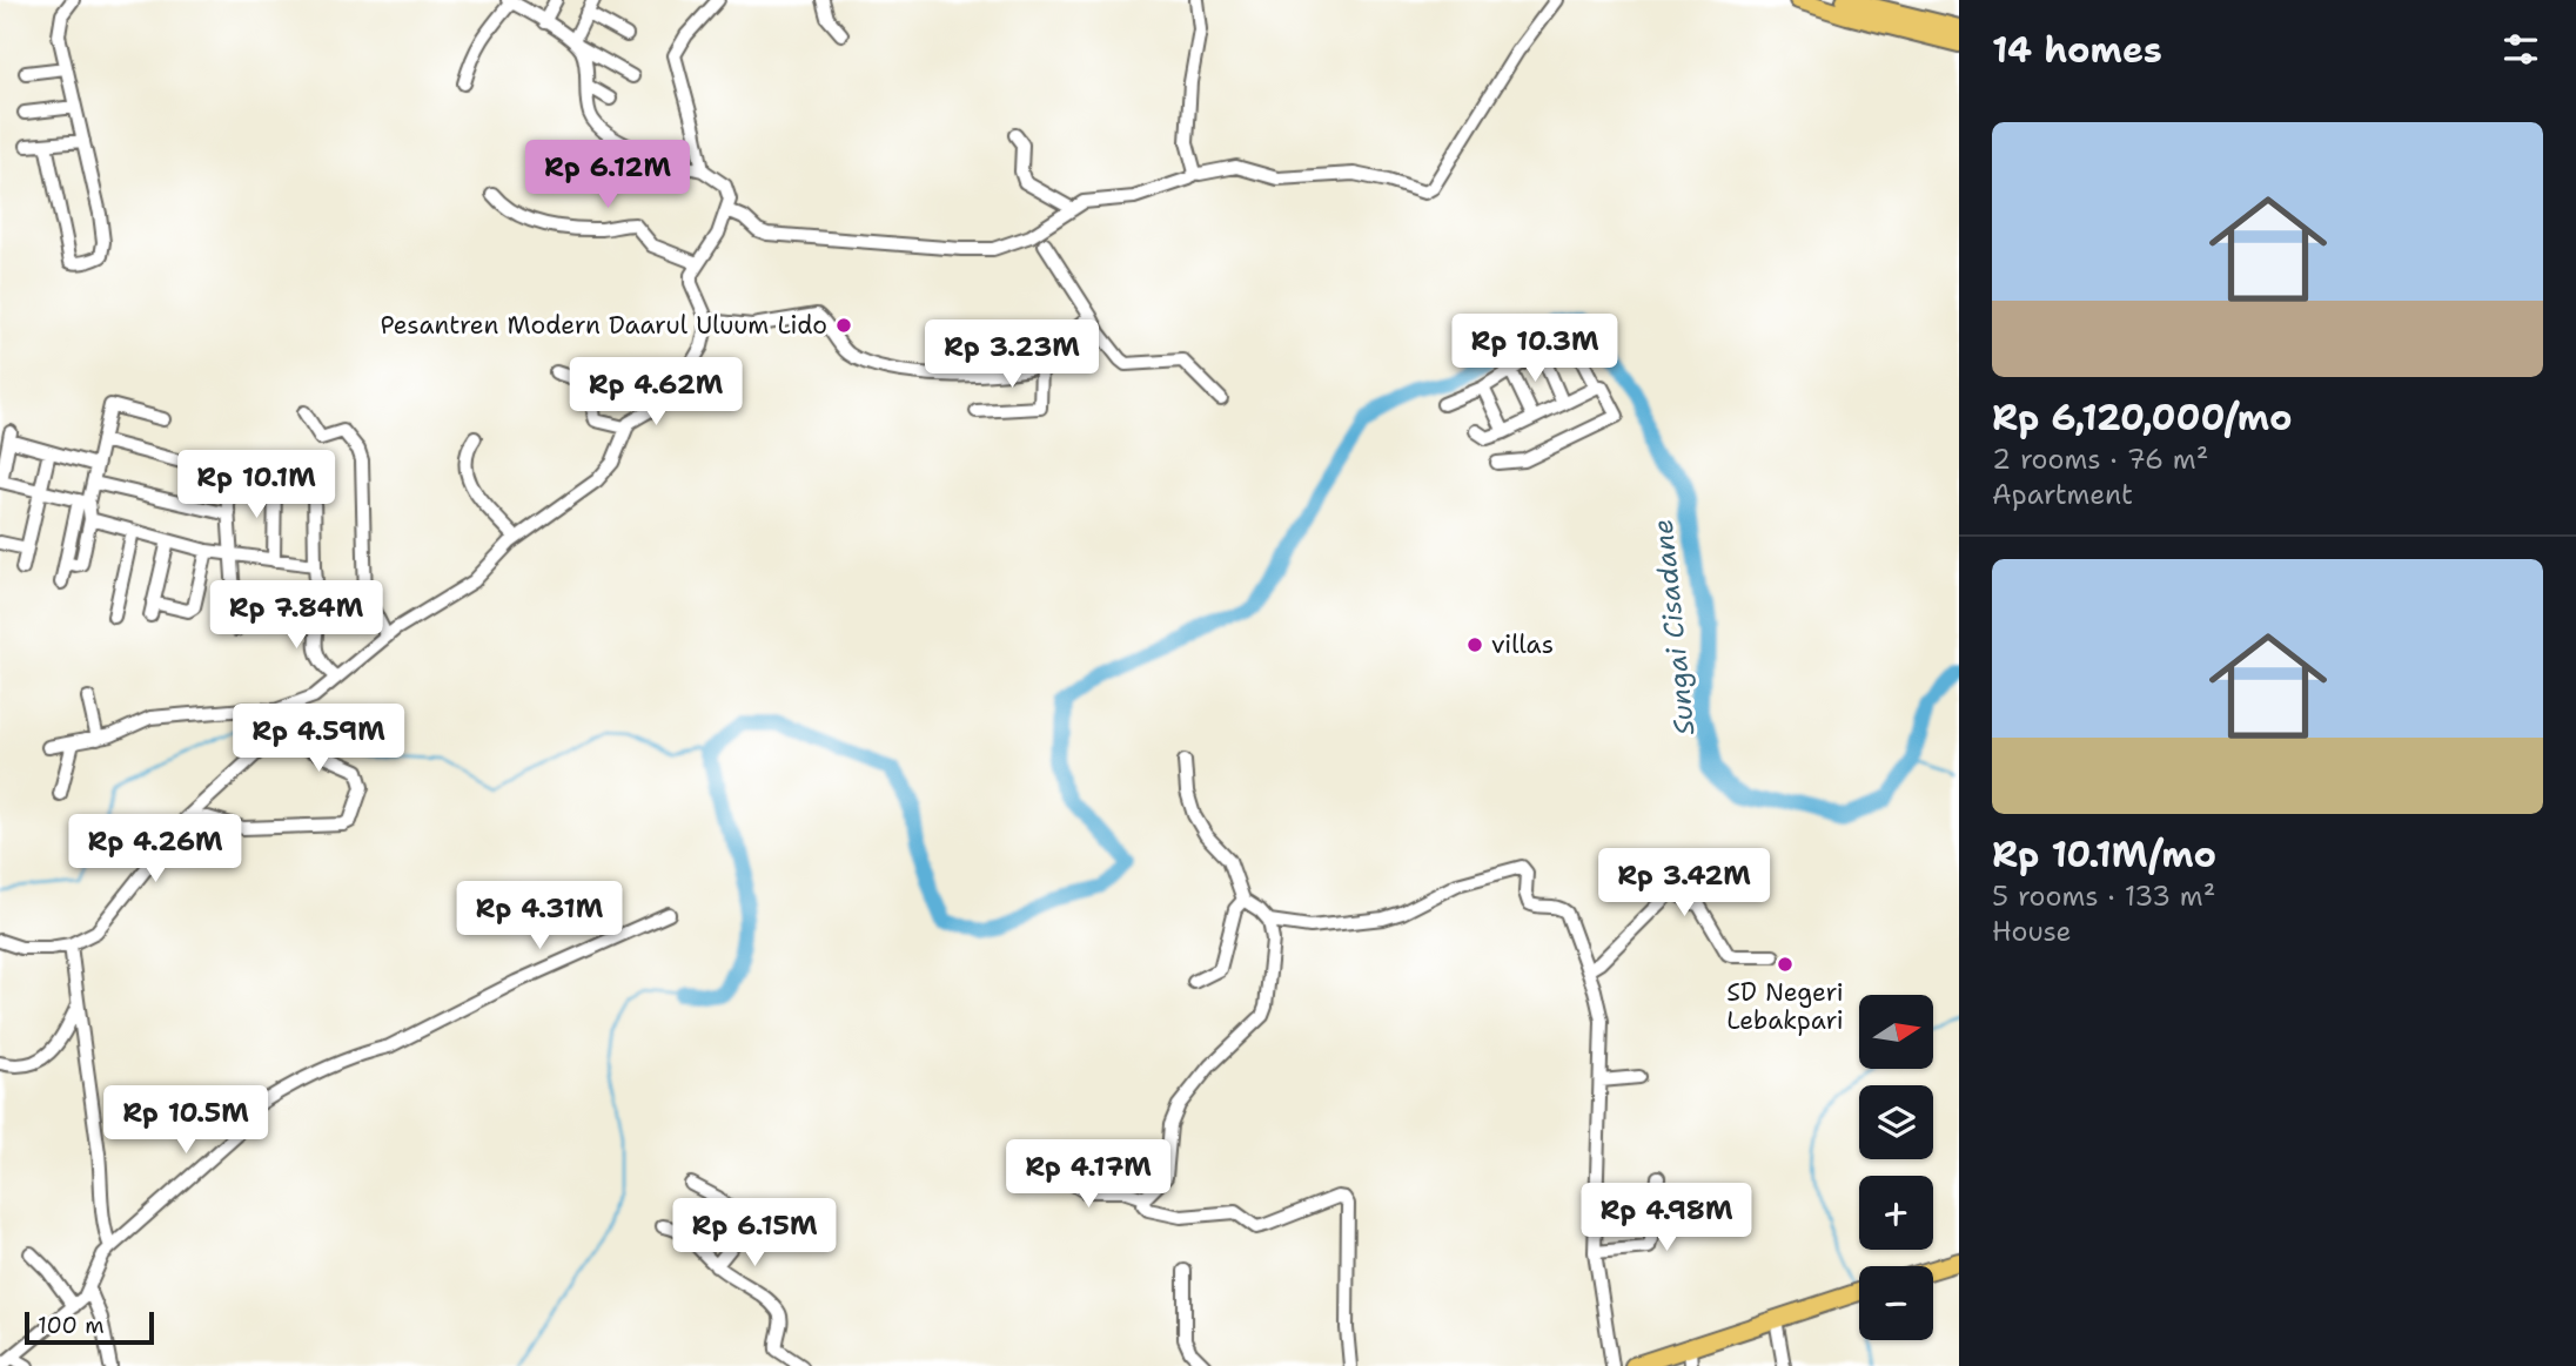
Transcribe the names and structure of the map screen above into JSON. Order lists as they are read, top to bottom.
{
  "water": ["Sungai Cisadane"],
  "places": ["Pesantren Modern Daarul Uluum Lido", "villas", "SD Negeri Lebakpari"],
  "scale_bar": "100 m",
  "north": "right",
  "page": {
    "heading": "14 homes",
    "list": [
      {
        "name": "Rp 6,120,000/mo",
        "note": "2 rooms · 76 m² · Apartment"
      },
      {
        "name": "Rp 10.1M/mo",
        "note": "5 rooms · 133 m² · House"
      }
    ],
    "price": [
      "Rp 6.12M",
      "Rp 10.3M",
      "Rp 3.23M",
      "Rp 4.62M",
      "Rp 10.1M",
      "Rp 7.84M",
      "Rp 4.59M",
      "Rp 4.26M",
      "Rp 3.42M",
      "Rp 4.31M",
      "Rp 10.5M",
      "Rp 4.17M",
      "Rp 4.98M",
      "Rp 6.15M"
    ],
    "map_buttons": ["+", "−"],
    "scale": "100 m"
  }
}
